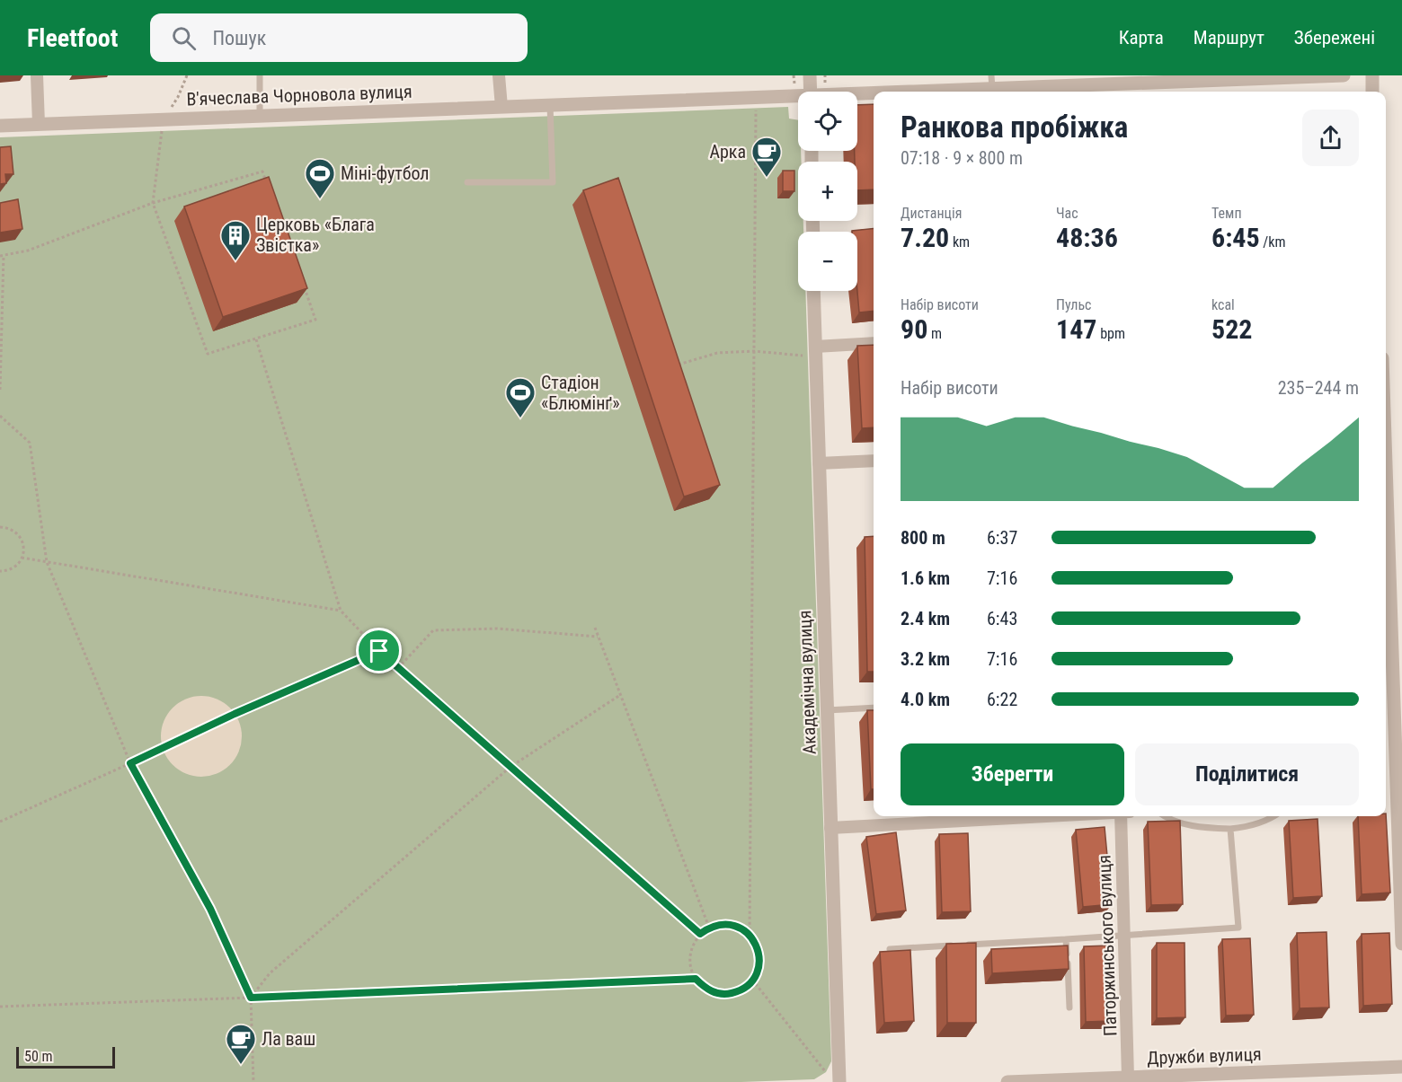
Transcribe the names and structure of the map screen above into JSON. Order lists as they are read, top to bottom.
{
  "streets": {
    "street": [
      "В'ячеслава Чорновола вулиця",
      "Академічна вулиця",
      "Паторжинського вулиця",
      "Дружби вулиця"
    ]
  },
  "crossings": [
    ["Паторжинського вулиця", "Дружби вулиця"]
  ],
  "places": {
    "cafe": ["Арка", "Ла ваш"],
    "sports": ["Міні-футбол", "Стадіон «Блюмінґ»"],
    "building": ["Церковь «Блага Звістка»"]
  },
  "scale_bar": "50 m",
  "page": {
    "header": "Fleetfoot",
    "search": "Пошук",
    "nav": ["Карта", "Маршрут", "Збережені"],
    "map_buttons": ["+", "−"],
    "heading": ["Ранкова пробіжка", "07:18 · 9 × 800 m"],
    "stats": [
      ["Дистанція", "7.20 km"],
      ["Час", "48:36"],
      ["Темп", "6:45 /km"],
      ["Набір висоти", "90 m"],
      ["Пульс", "147 bpm"],
      ["kcal", "522"]
    ],
    "chart": ["Набір висоти", "235–244 m"],
    "list": [
      {
        "name": "800 m",
        "note": "6:37"
      },
      {
        "name": "1.6 km",
        "note": "7:16"
      },
      {
        "name": "2.4 km",
        "note": "6:43"
      },
      {
        "name": "3.2 km",
        "note": "7:16"
      },
      {
        "name": "4.0 km",
        "note": "6:22"
      }
    ],
    "buttons": ["Зберегти", "Поділитися"],
    "scale": "50 m"
  }
}
